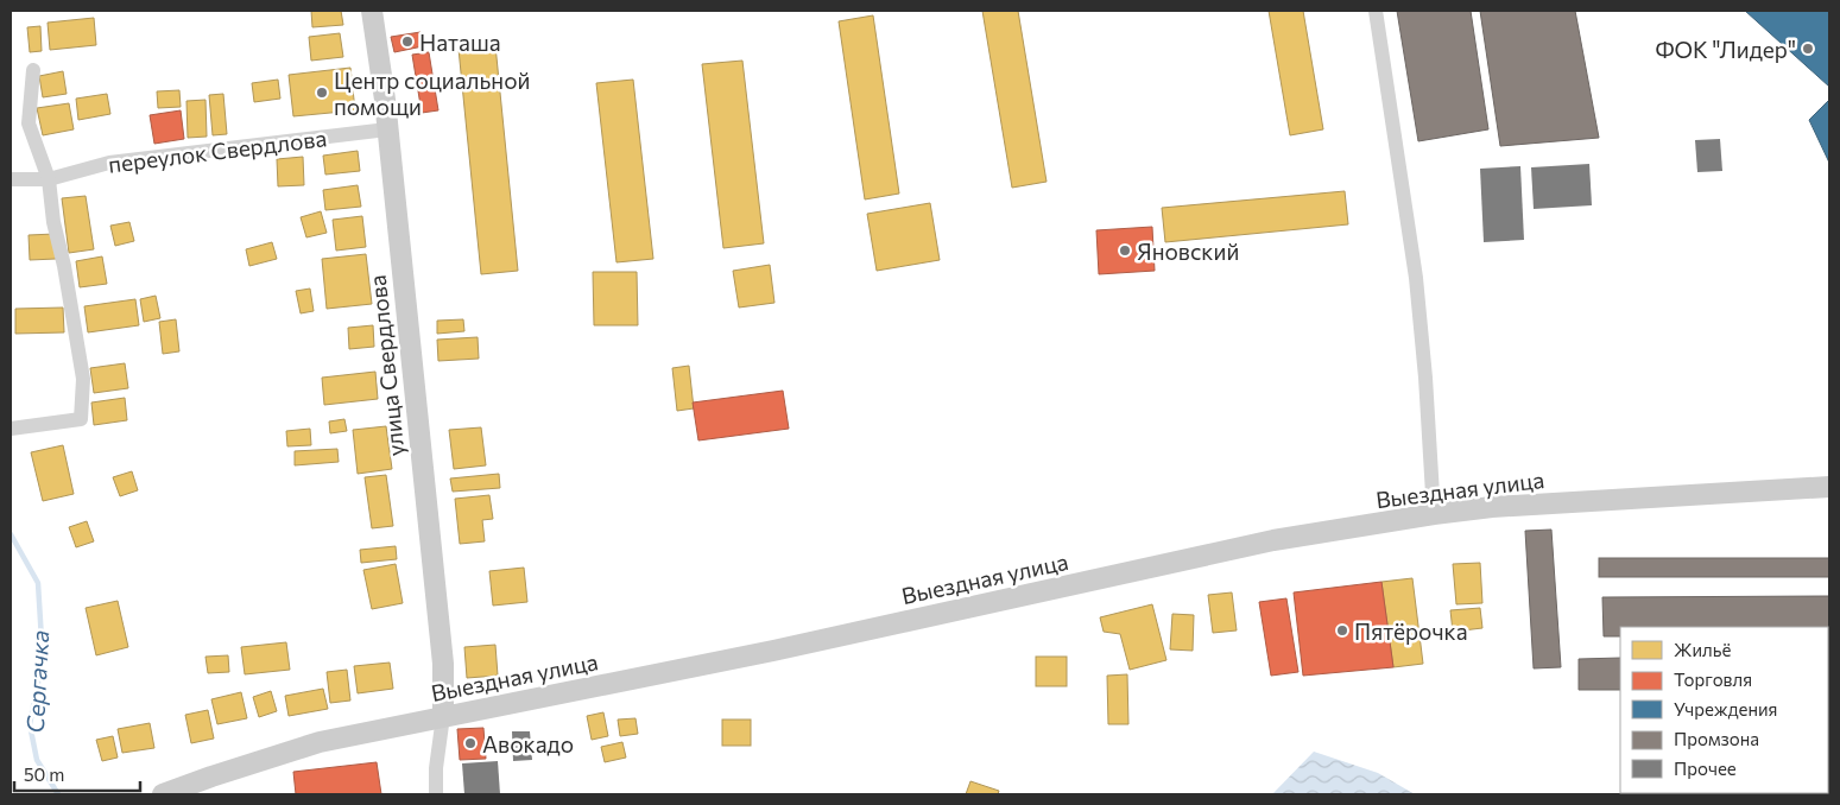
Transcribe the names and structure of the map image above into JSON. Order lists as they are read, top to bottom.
{
  "streets": {
    "street": ["переулок Свердлова", "улица Свердлова", "Выездная улица"]
  },
  "crossings": [
    ["переулок Свердлова", "улица Свердлова"],
    ["улица Свердлова", "Выездная улица"]
  ],
  "water": ["Сергачка"],
  "places": [
    "Наташа",
    "ФОК \"Лидер\"",
    "Центр социальной помощи",
    "Яновский",
    "Пятёрочка",
    "Авокадо"
  ],
  "legend": [
    "Жильё",
    "Торговля",
    "Учреждения",
    "Промзона",
    "Прочее"
  ],
  "scale_bar": "50 m"
}
